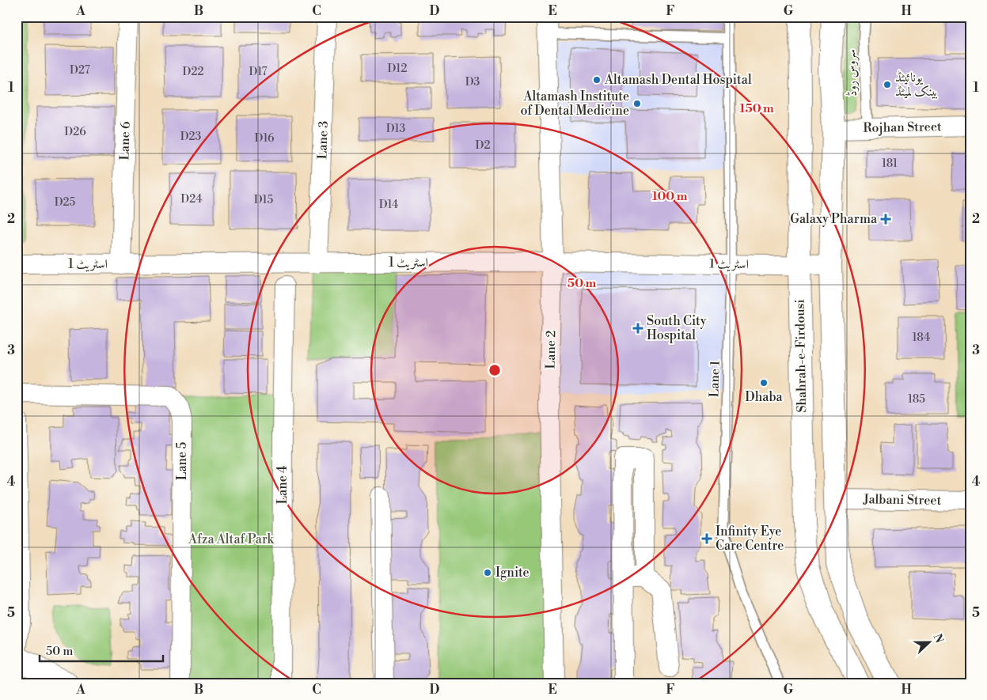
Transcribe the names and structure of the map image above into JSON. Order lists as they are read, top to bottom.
{
  "streets": {
    "main road": ["Shahrah-e-Firdousi"],
    "street": [
      "Rojhan Street",
      "Lane 3",
      "Lane 6",
      "اسٹریٹ 1",
      "Lane 2",
      "Lane 5",
      "Lane 4",
      "Jalbani Street"
    ],
    "lane": ["سروس روڈ", "Lane 1"]
  },
  "crossings": [
    ["سروس روڈ", "Rojhan Street"],
    ["Lane 3", "اسٹریٹ 1"],
    ["Lane 6", "اسٹریٹ 1"],
    ["اسٹریٹ 1", "Lane 2"],
    ["اسٹریٹ 1", "Shahrah-e-Firdousi"],
    ["اسٹریٹ 1", "Lane 1"]
  ],
  "parks": ["Afza Altaf Park"],
  "places": {
    "other": [
      "Altamash Dental Hospital",
      "یونائیٹڈ بینک لمیٹڈ",
      "Altamash Institute of Dental Medicine",
      "Dhaba",
      "Ignite"
    ],
    "health": ["Galaxy Pharma", "South City Hospital", "Infinity Eye Care Centre"]
  },
  "house_numbers": [
    "D12",
    "D27",
    "D22",
    "D17",
    "D3",
    "D13",
    "D26",
    "D23",
    "D16",
    "D2",
    "181",
    "D24",
    "D15",
    "D25",
    "D14",
    "184",
    "185"
  ],
  "scale_bar": "50 m",
  "north": "right",
  "grid": {
    "columns": [
      "A",
      "B",
      "C",
      "D",
      "E",
      "F",
      "G",
      "H"
    ],
    "rows": [
      "1",
      "2",
      "3",
      "4",
      "5"
    ]
  },
  "rings": ["150 m", "100 m", "50 m"]
}
